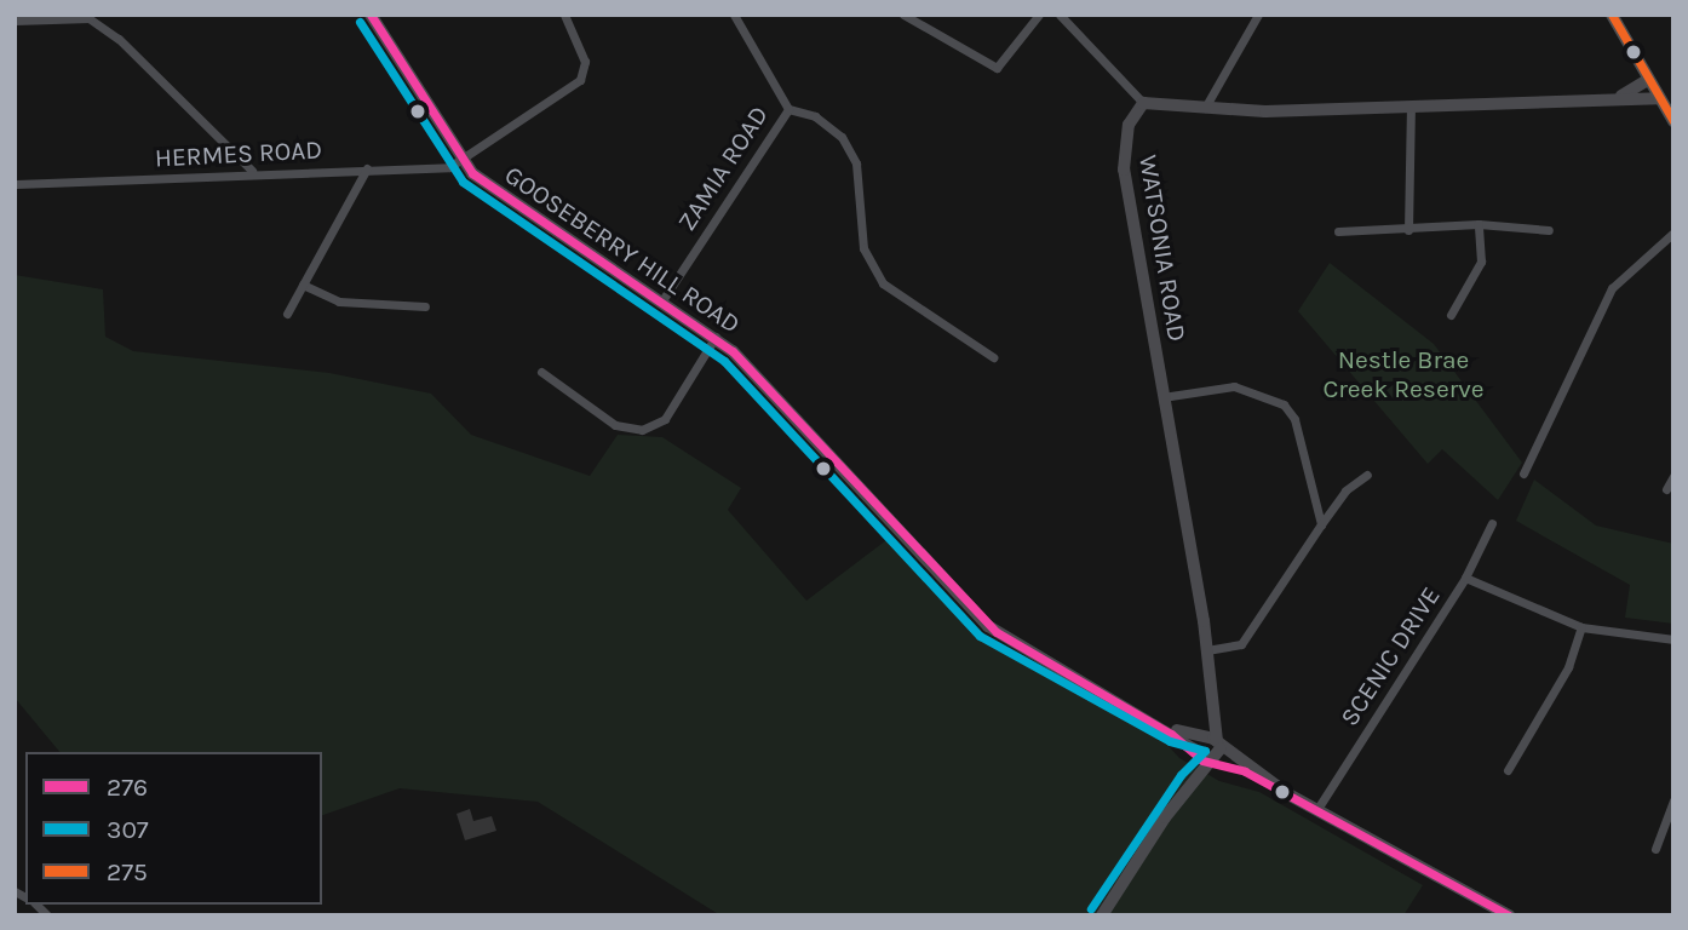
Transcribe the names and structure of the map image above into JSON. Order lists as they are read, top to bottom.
{
  "streets": {
    "street": [
      "HERMES ROAD",
      "ZAMIA ROAD",
      "WATSONIA ROAD",
      "GOOSEBERRY HILL ROAD",
      "SCENIC DRIVE"
    ]
  },
  "crossings": [
    ["HERMES ROAD", "GOOSEBERRY HILL ROAD"],
    ["ZAMIA ROAD", "GOOSEBERRY HILL ROAD"],
    ["WATSONIA ROAD", "GOOSEBERRY HILL ROAD"],
    ["GOOSEBERRY HILL ROAD", "SCENIC DRIVE"]
  ],
  "parks": ["Nestle Brae Creek Reserve"],
  "lines": ["transit line 276", "transit line 275", "transit line 307"],
  "legend": ["276", "307", "275"]
}
